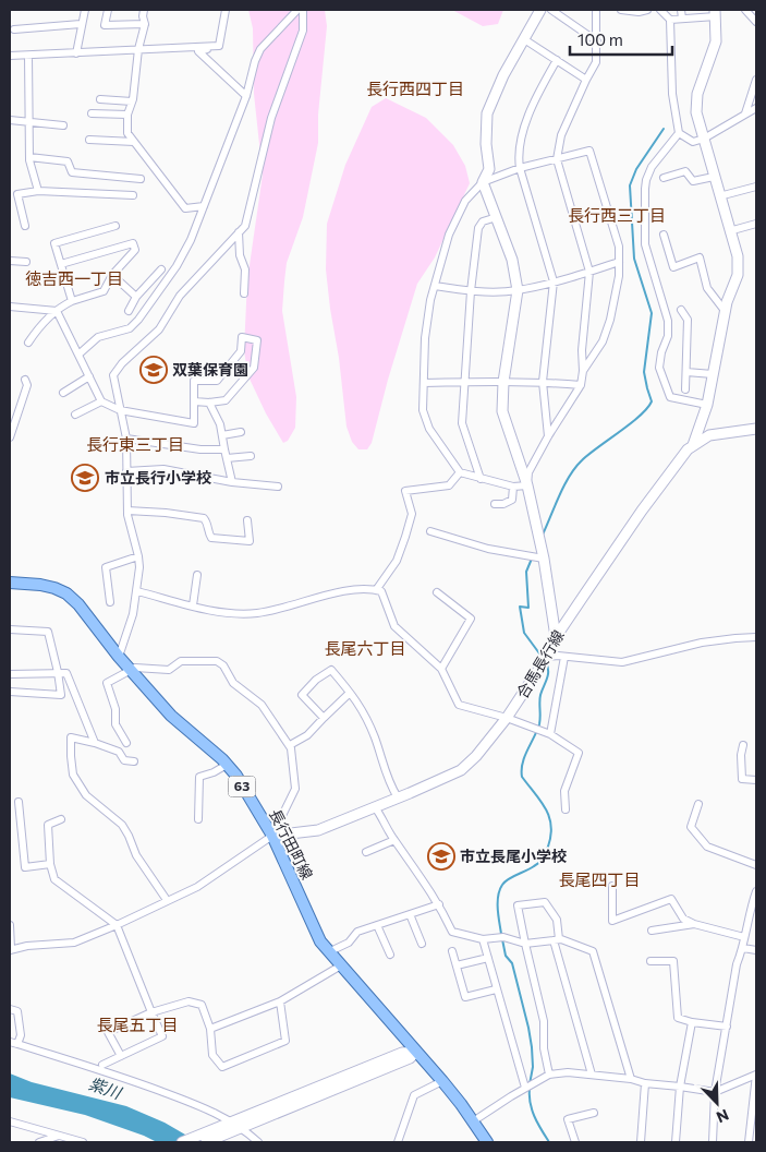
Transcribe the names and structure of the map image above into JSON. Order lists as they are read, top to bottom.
{
  "streets": {
    "main road": ["63", "長行田町線"],
    "street": ["合馬長行線"]
  },
  "crossings": [
    ["合馬長行線", "長行田町線"]
  ],
  "districts": [
    "長行西四丁目",
    "長行西三丁目",
    "徳吉西一丁目",
    "長行東三丁目",
    "長尾六丁目",
    "長尾四丁目",
    "長尾五丁目"
  ],
  "water": ["紫川"],
  "places": {
    "school or university": ["双葉保育園", "市立長行小学校", "市立長尾小学校"]
  },
  "scale_bar": "100 m",
  "north": "bottom right"
}
